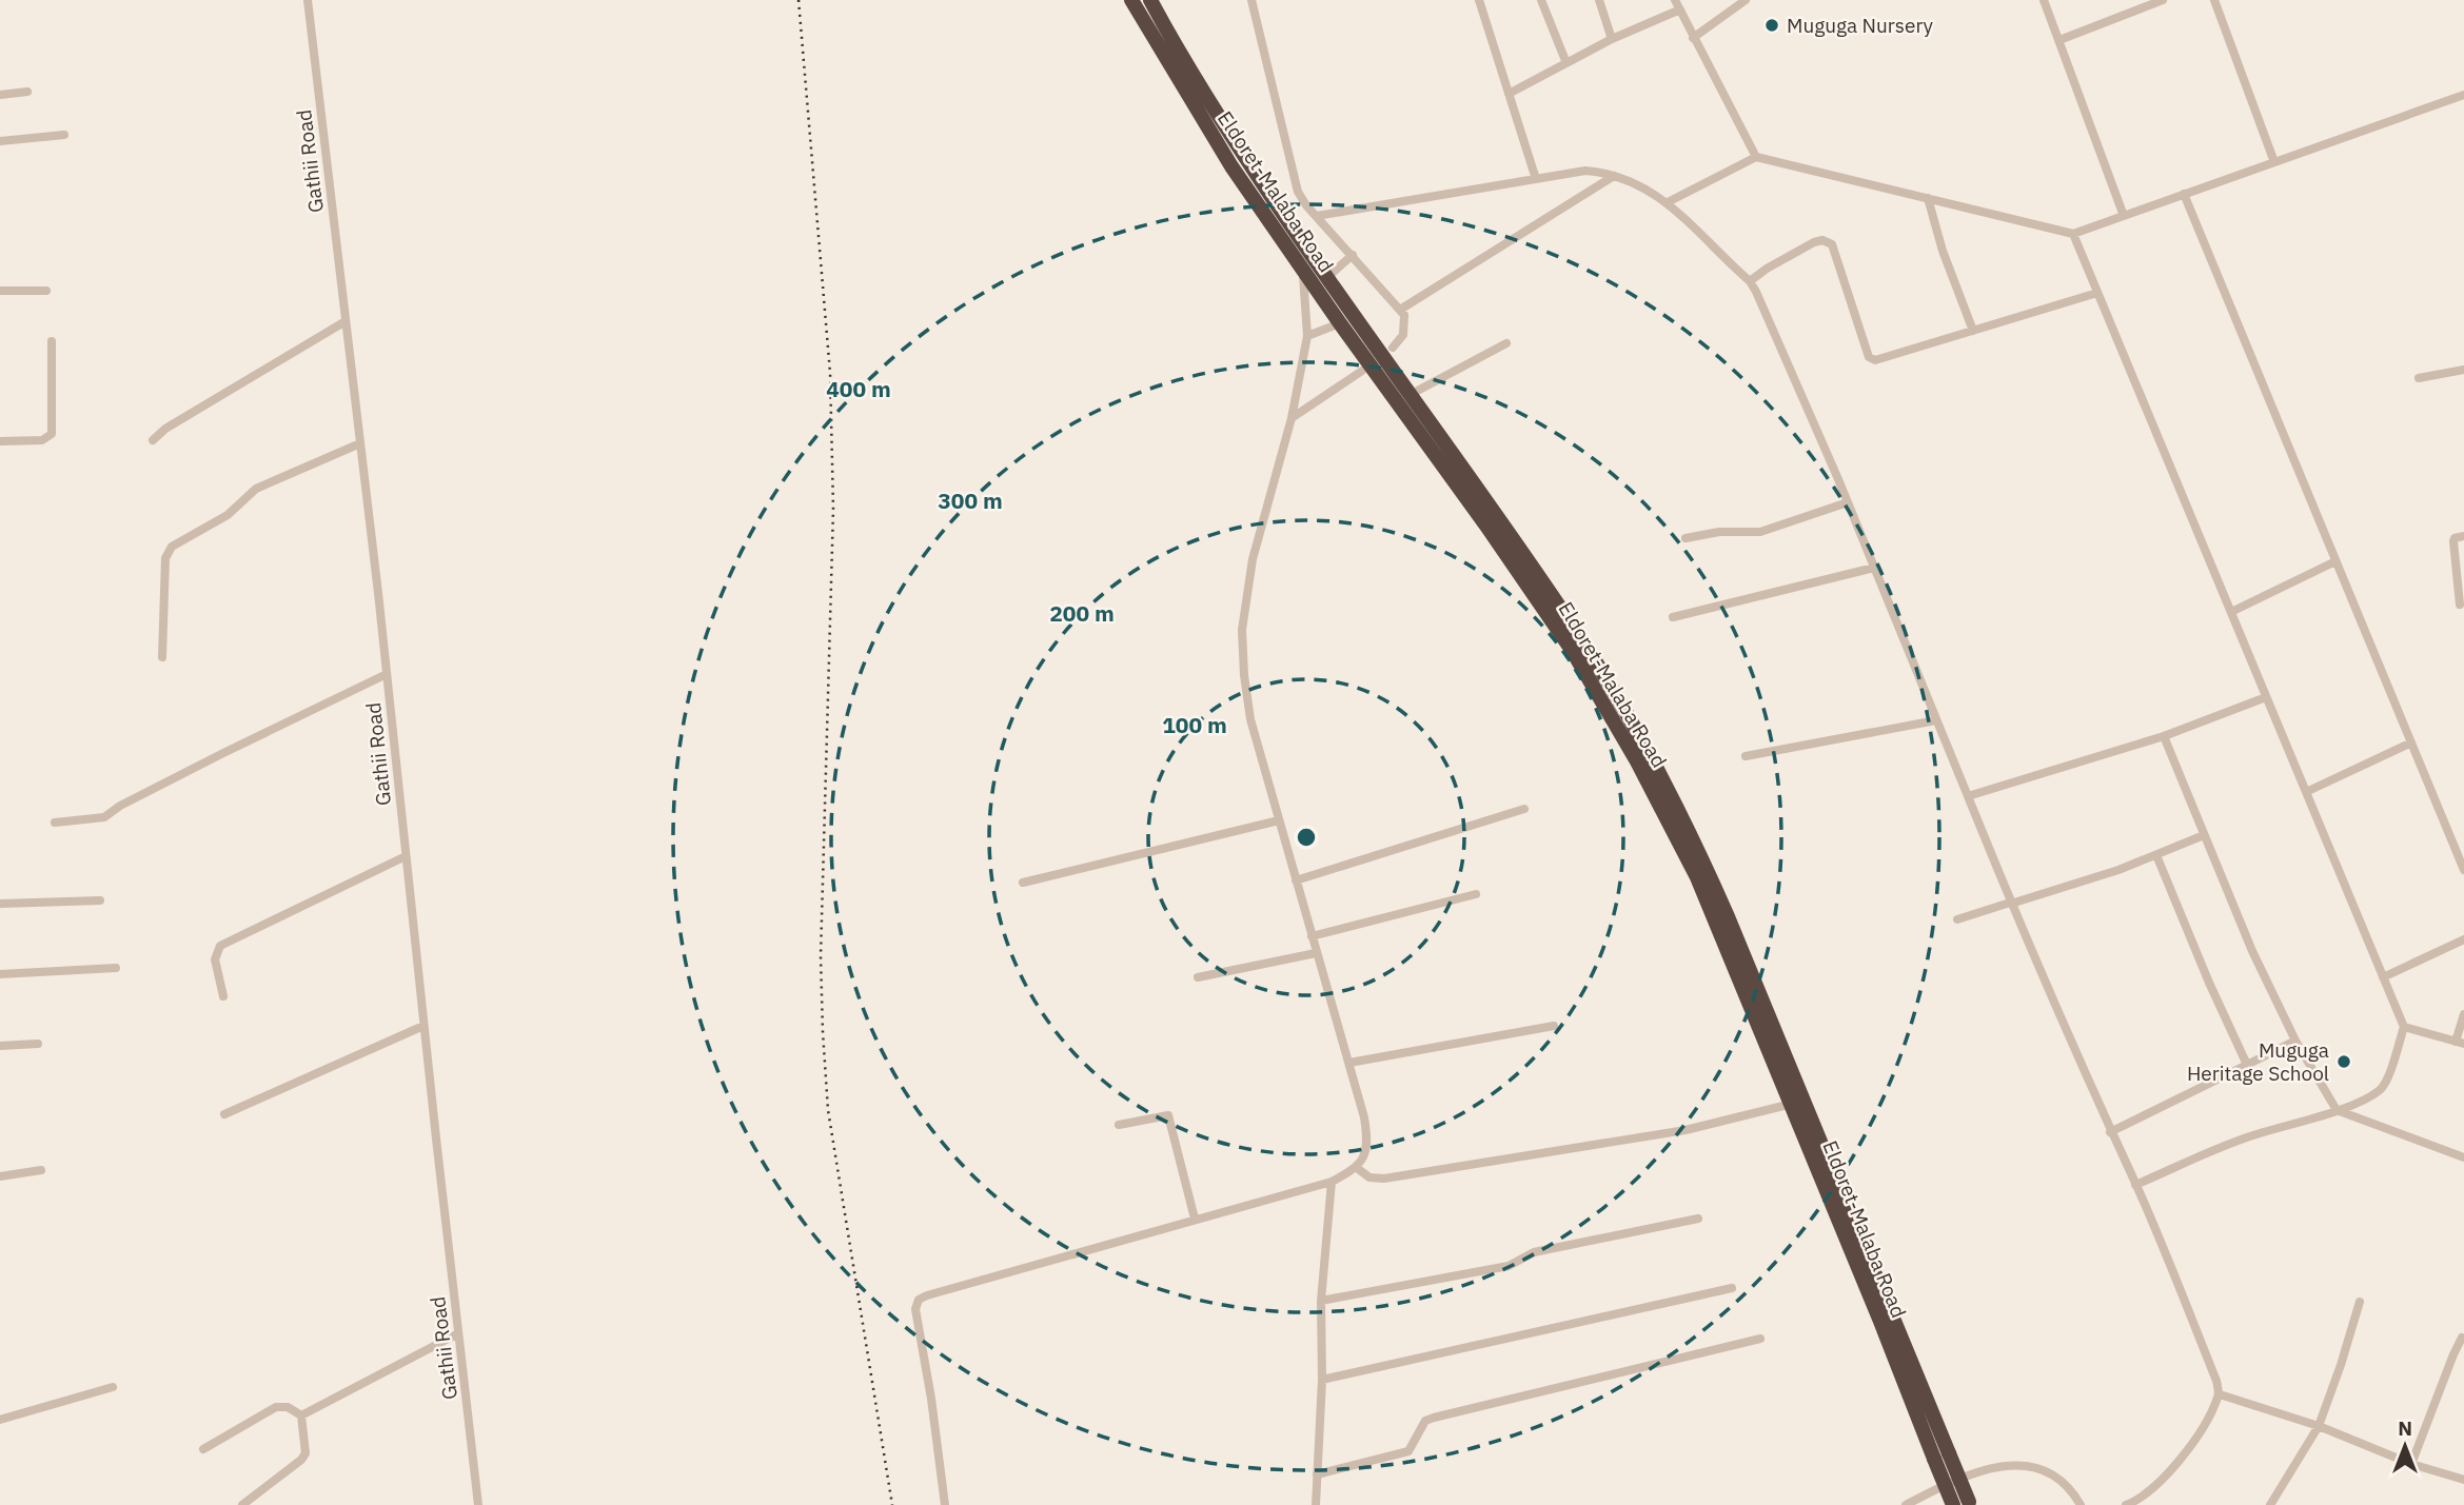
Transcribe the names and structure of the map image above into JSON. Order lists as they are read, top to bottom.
{
  "streets": {
    "highway": ["Eldoret-Malaba Road"],
    "street": ["Gathii Road"]
  },
  "places": ["Muguga Nursery", "Muguga Heritage School"],
  "north": "top",
  "rings": [
    "400 m",
    "300 m",
    "200 m",
    "100 m"
  ]
}
